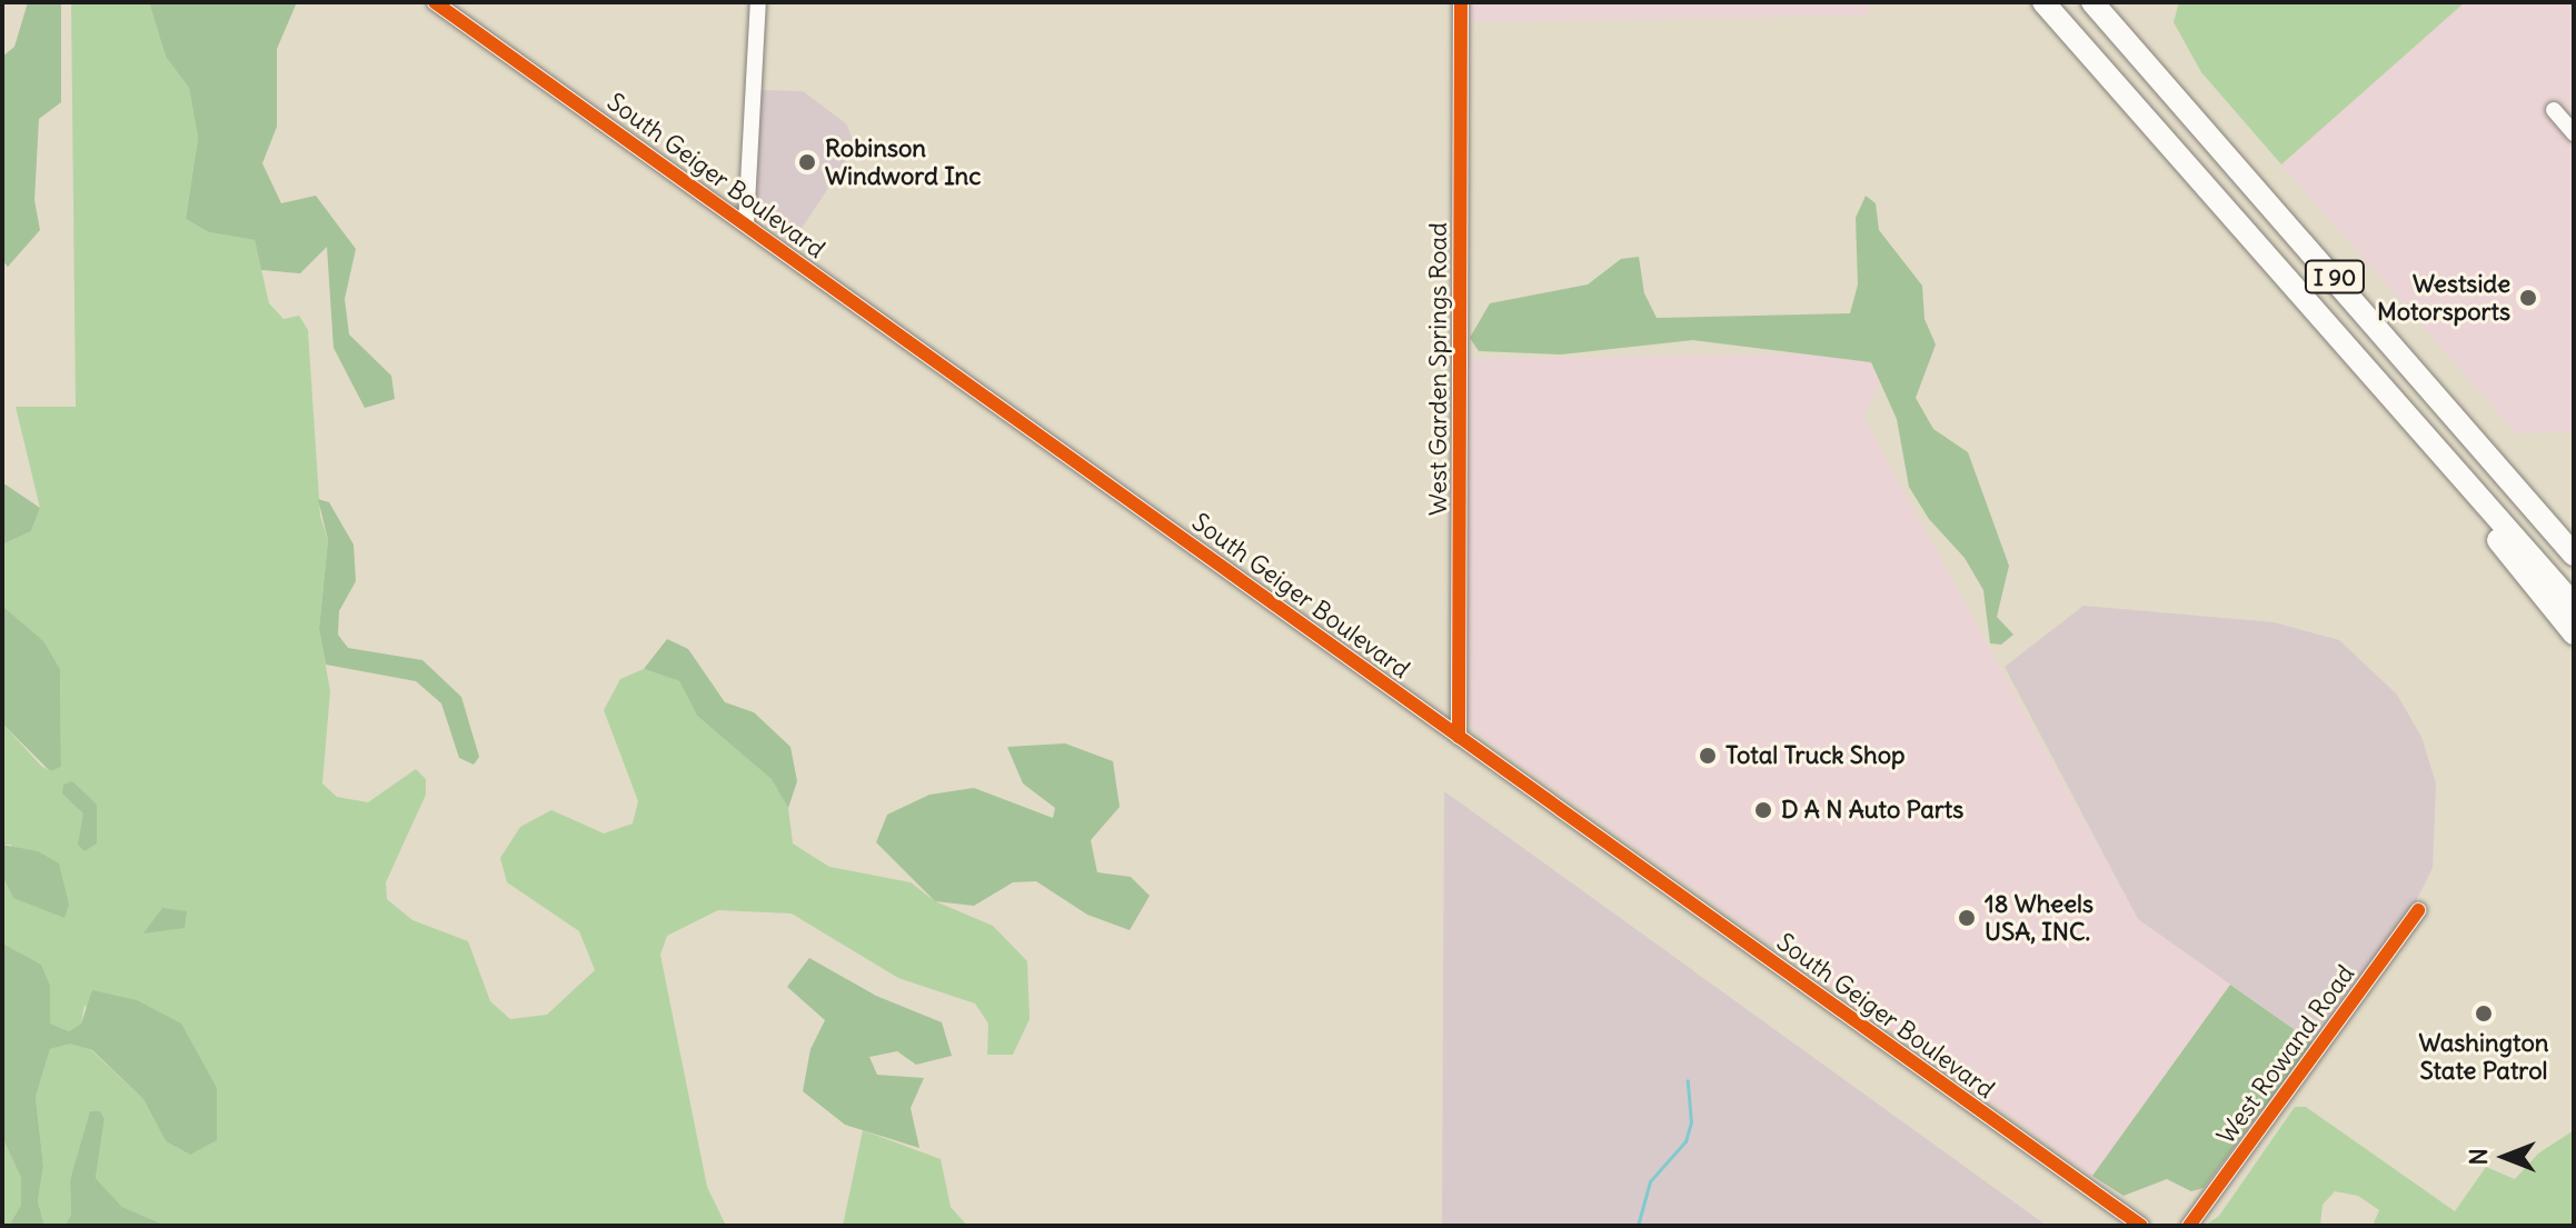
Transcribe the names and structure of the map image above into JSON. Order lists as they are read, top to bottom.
{
  "streets": {
    "highway": ["I 90"],
    "street": ["South Geiger Boulevard", "West Garden Springs Road", "West Rowand Road"]
  },
  "crossings": [
    ["South Geiger Boulevard", "West Garden Springs Road"]
  ],
  "places": [
    "Robinson Windword Inc",
    "Westside Motorsports",
    "Total Truck Shop",
    "D A N Auto Parts",
    "18 Wheels USA, INC.",
    "Washington State Patrol"
  ],
  "north": "left"
}
